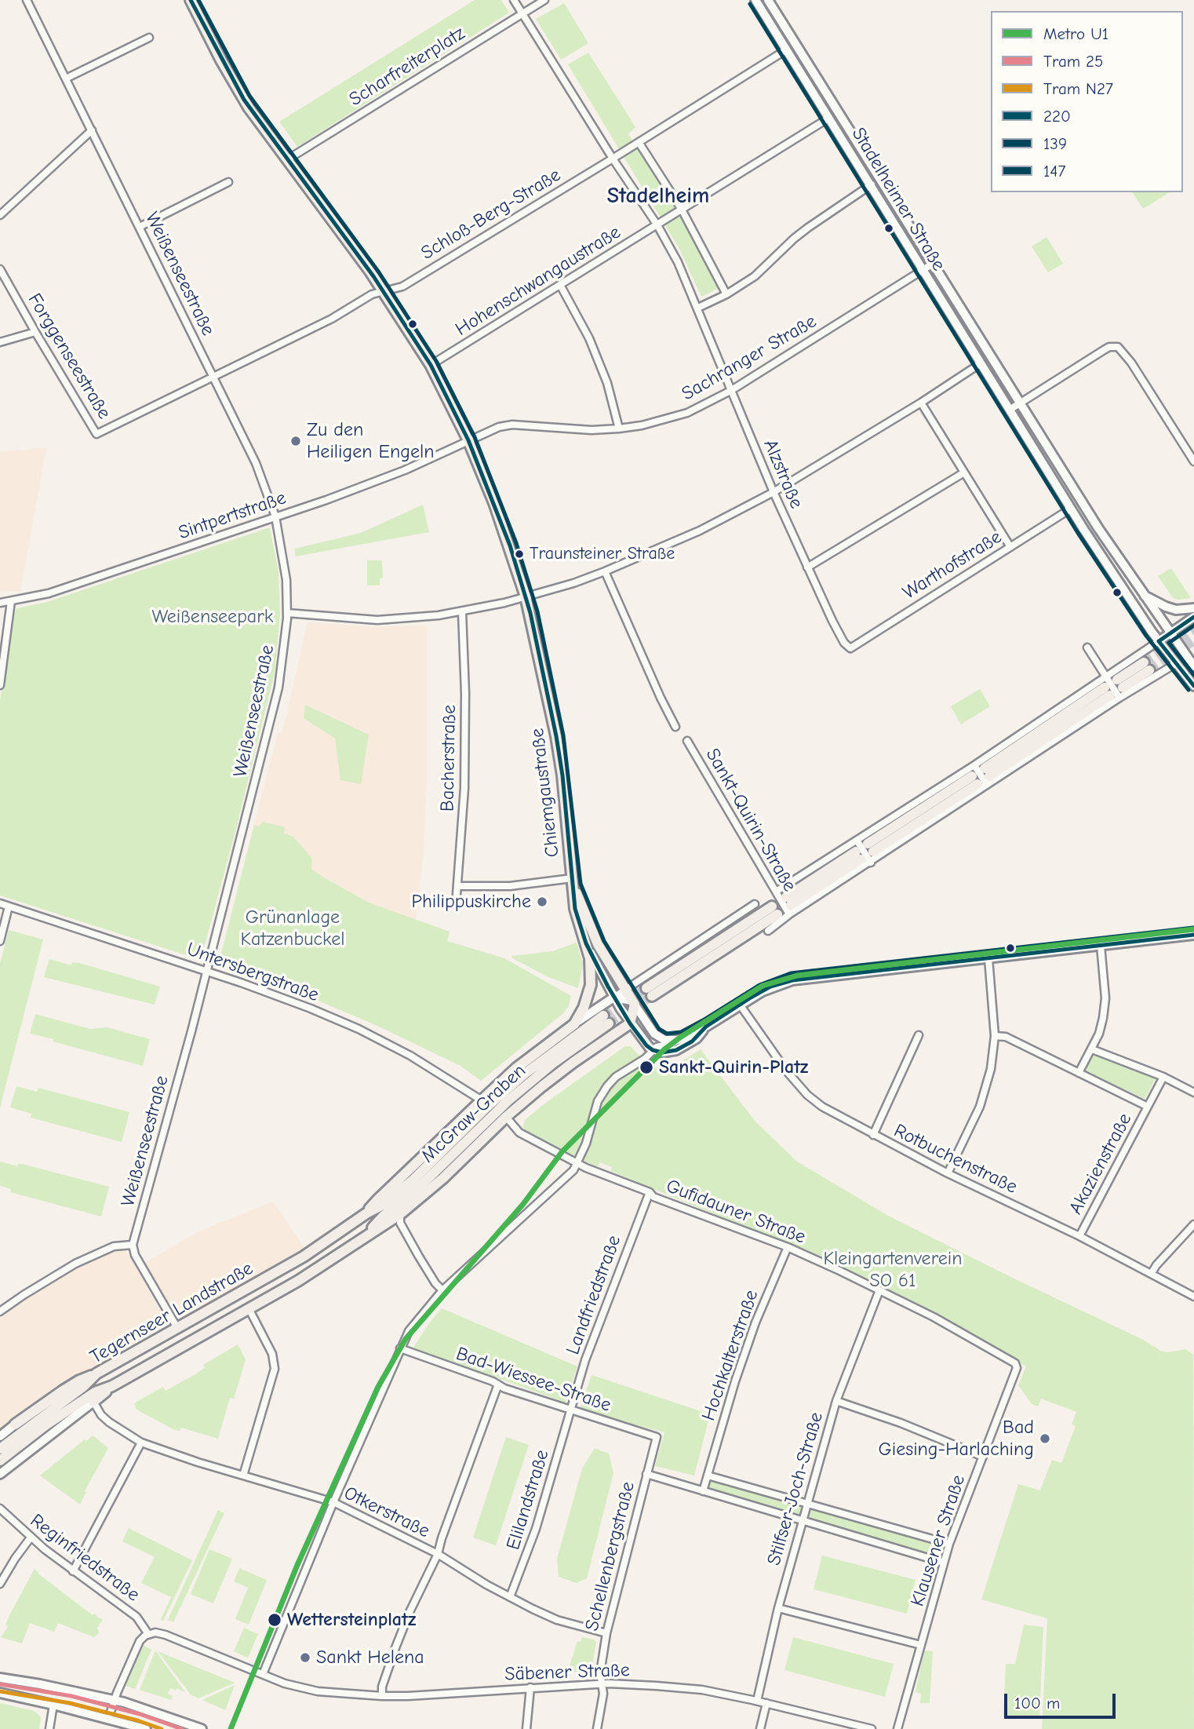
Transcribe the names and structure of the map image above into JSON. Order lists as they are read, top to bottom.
{
  "streets": {
    "main road": [
      "Stadelheimer Straße",
      "Chiemgaustraße",
      "McGraw-Graben",
      "Tegernseer Landstraße"
    ],
    "street": [
      "Scharfreiterplatz",
      "Schloß-Berg-Straße",
      "Weißenseestraße",
      "Hohenschwangaustraße",
      "Forggenseestraße",
      "Sachranger Straße",
      "Alzstraße",
      "Sintpertstraße",
      "Warthofstraße",
      "Bacherstraße",
      "Sankt-Quirin-Straße",
      "Untersbergstraße",
      "Rotbuchenstraße",
      "Akazienstraße",
      "Gufidauner Straße",
      "Landfriedstraße",
      "Hochkalterstraße",
      "Bad-Wiessee-Straße",
      "Stilfser-Joch-Straße",
      "Elilandstraße",
      "Otkerstraße",
      "Klausener Straße",
      "Schellenbergstraße",
      "Reginfriedstraße",
      "Säbener Straße"
    ]
  },
  "crossings": [
    ["Scharfreiterplatz", "Alzstraße"],
    ["Scharfreiterplatz", "Chiemgaustraße"],
    ["Stadelheimer Straße", "Schloß-Berg-Straße"],
    ["Stadelheimer Straße", "Hohenschwangaustraße"],
    ["Stadelheimer Straße", "Sachranger Straße"],
    ["Stadelheimer Straße", "Warthofstraße"],
    ["Schloß-Berg-Straße", "Weißenseestraße"],
    ["Schloß-Berg-Straße", "Forggenseestraße"],
    ["Schloß-Berg-Straße", "Alzstraße"],
    ["Schloß-Berg-Straße", "Chiemgaustraße"],
    ["Weißenseestraße", "Forggenseestraße"],
    ["Weißenseestraße", "Sintpertstraße"],
    ["Weißenseestraße", "Untersbergstraße"],
    ["Hohenschwangaustraße", "Alzstraße"],
    ["Hohenschwangaustraße", "Chiemgaustraße"],
    ["Sachranger Straße", "Alzstraße"],
    ["Sachranger Straße", "Sintpertstraße"],
    ["Sachranger Straße", "Chiemgaustraße"],
    ["Alzstraße", "Warthofstraße"],
    ["Sintpertstraße", "Chiemgaustraße"],
    ["McGraw-Graben", "Tegernseer Landstraße"],
    ["Rotbuchenstraße", "Akazienstraße"],
    ["Gufidauner Straße", "Landfriedstraße"],
    ["Gufidauner Straße", "Hochkalterstraße"],
    ["Gufidauner Straße", "Stilfser-Joch-Straße"],
    ["Gufidauner Straße", "Klausener Straße"],
    ["Landfriedstraße", "Bad-Wiessee-Straße"],
    ["Landfriedstraße", "Elilandstraße"],
    ["Bad-Wiessee-Straße", "Elilandstraße"],
    ["Bad-Wiessee-Straße", "Schellenbergstraße"],
    ["Stilfser-Joch-Straße", "Säbener Straße"],
    ["Elilandstraße", "Otkerstraße"],
    ["Otkerstraße", "Schellenbergstraße"],
    ["Schellenbergstraße", "Säbener Straße"]
  ],
  "districts": ["Stadelheim"],
  "parks": ["Weißenseepark", "Grünanlage Katzenbuckel", "Kleingartenverein SO 61"],
  "places": [
    "Zu den Heiligen Engeln",
    "Traunsteiner Straße",
    "Philippuskirche",
    "Sankt-Quirin-Platz",
    "Bad Giesing-Harlaching",
    "Wettersteinplatz",
    "Sankt Helena"
  ],
  "lines": [
    "transit line 220",
    "transit line 147",
    "transit line 139",
    "metro line U1",
    "tram line 25",
    "tram line N27"
  ],
  "legend": [
    "Metro U1",
    "Tram 25",
    "Tram N27",
    "220",
    "139",
    "147"
  ],
  "scale_bar": "100 m"
}
